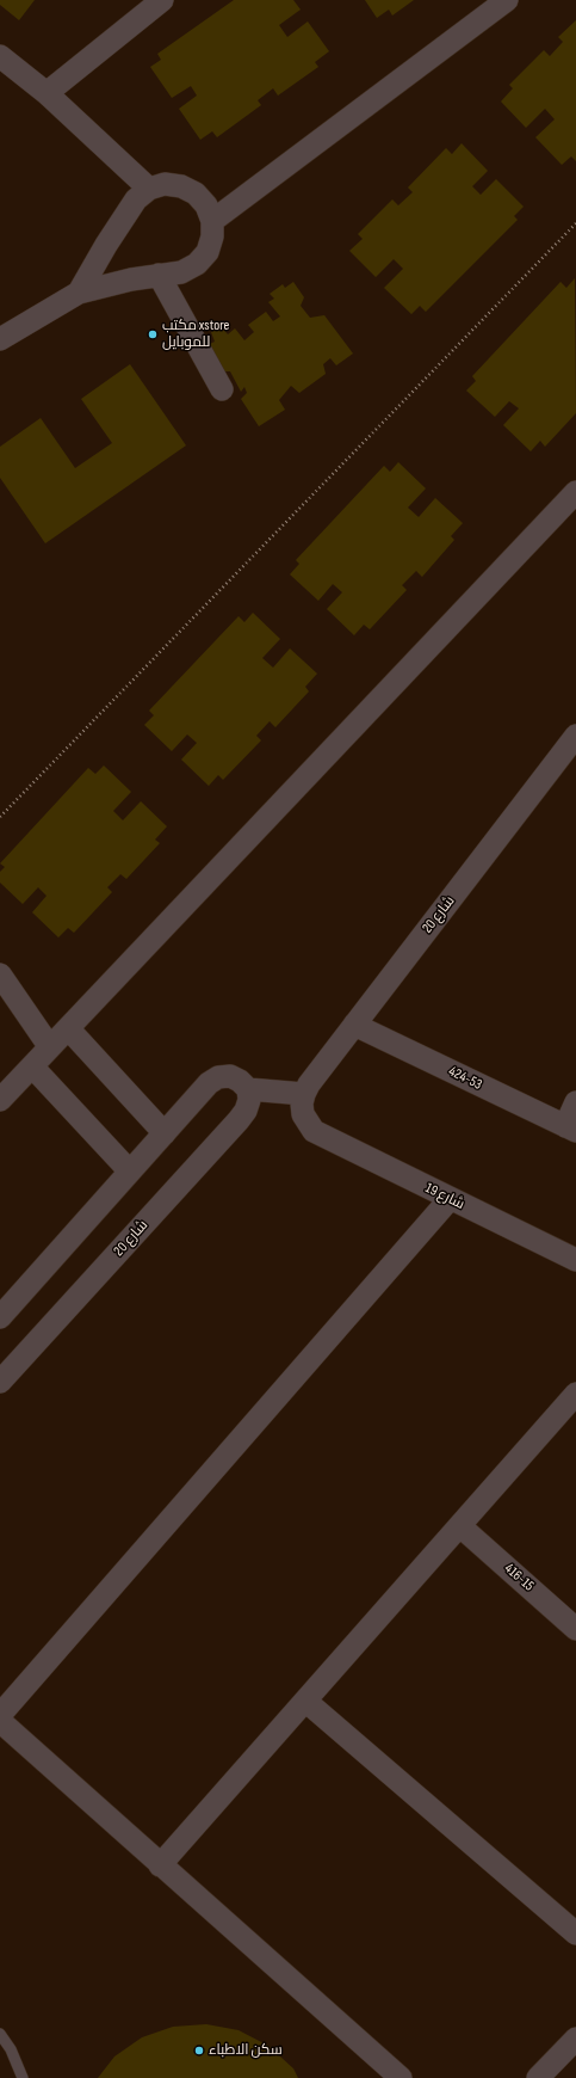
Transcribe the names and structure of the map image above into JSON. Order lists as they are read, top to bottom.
{
  "streets": {
    "street": [
      "شارع 20",
      "424-53",
      "شارع 19",
      "416-15"
    ]
  },
  "crossings": [
    ["شارع 20", "424-53"],
    ["شارع 20", "شارع 19"]
  ],
  "places": ["مكتب xstore للموبايل", "سكن الاطباء"]
}
